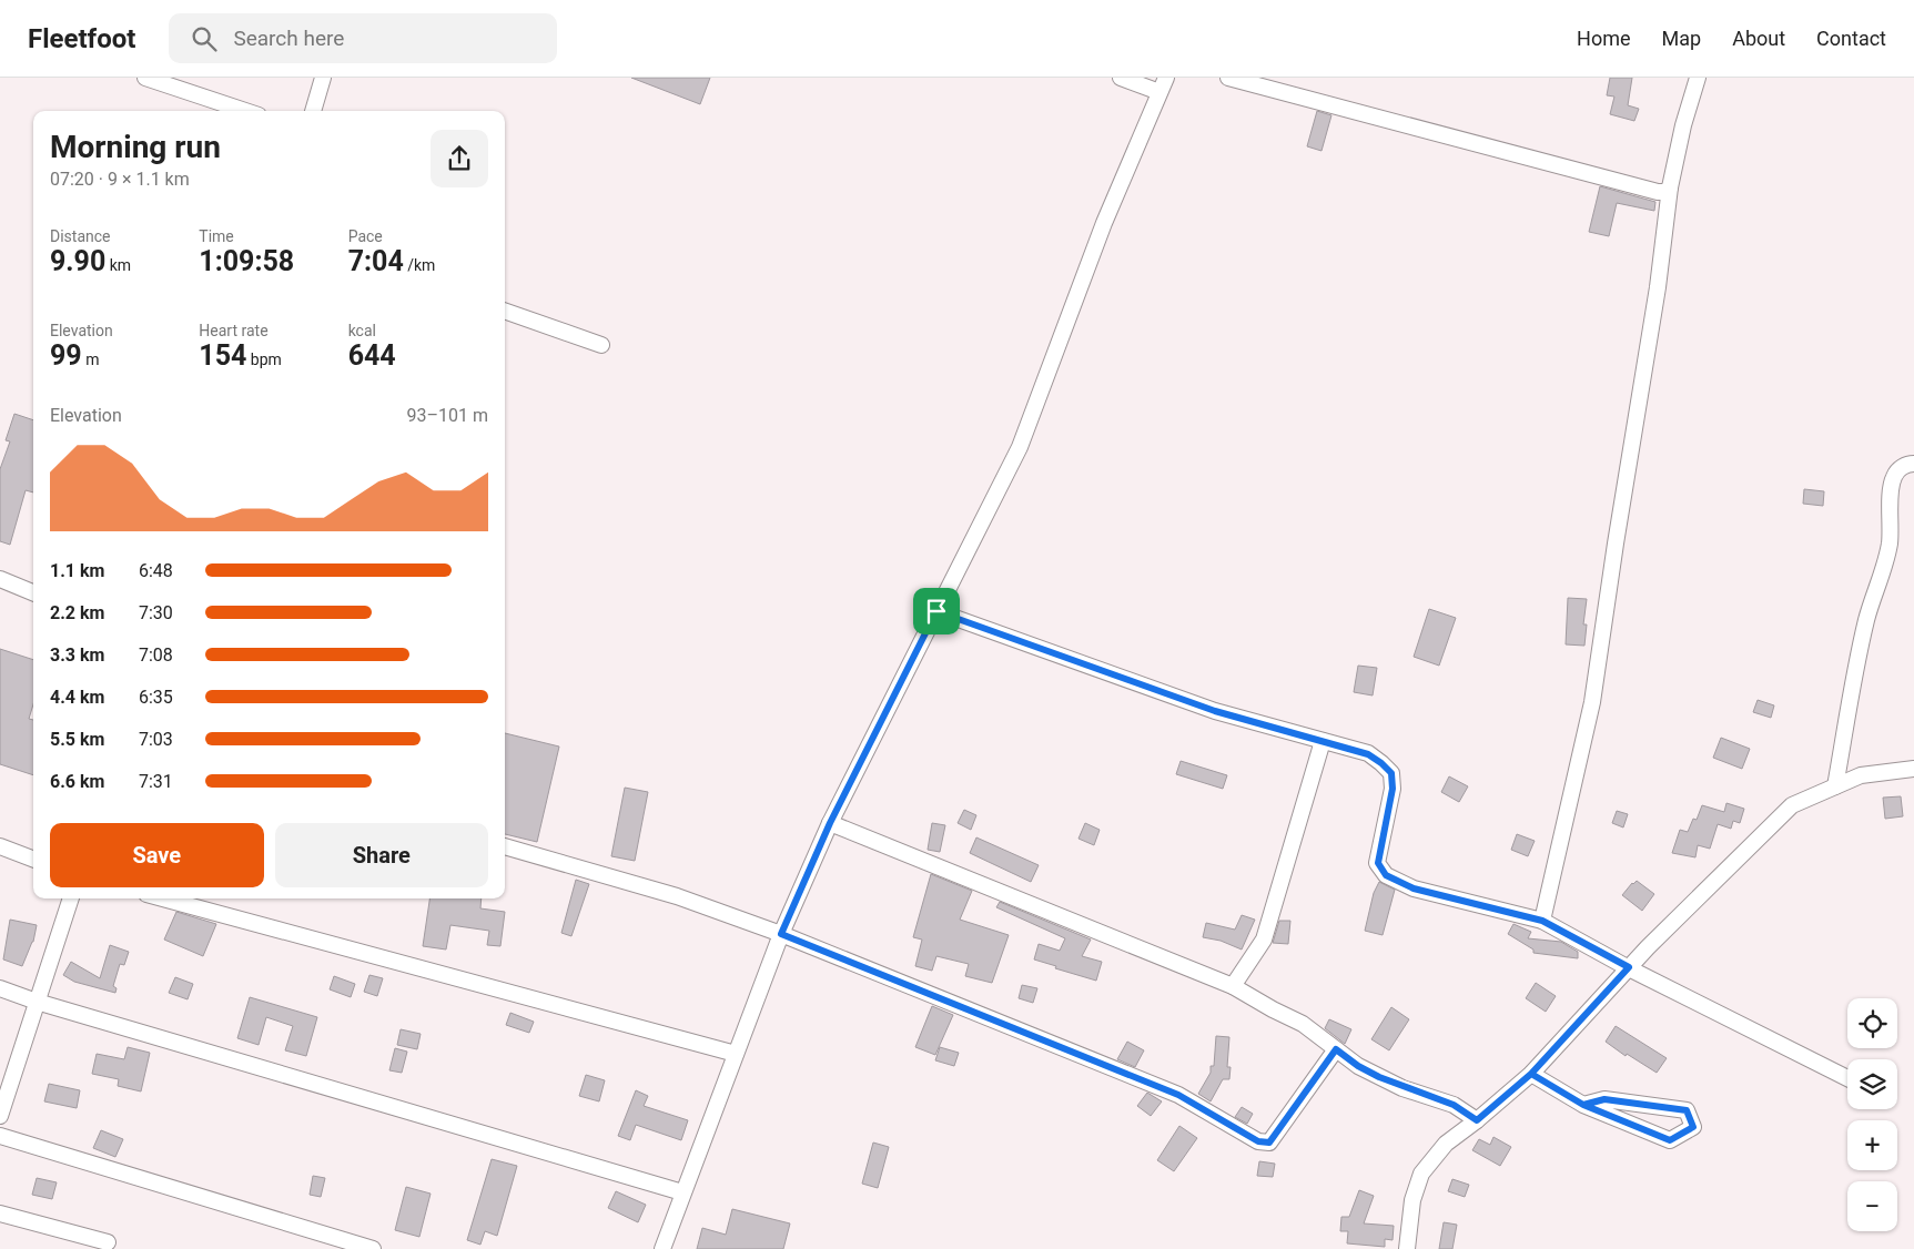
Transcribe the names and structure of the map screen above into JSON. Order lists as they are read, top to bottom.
{
  "page": {
    "header": "Fleetfoot",
    "search": "Search here",
    "nav": [
      "Home",
      "Map",
      "About",
      "Contact"
    ],
    "heading": ["Morning run", "07:20 · 9 × 1.1 km"],
    "stats": [
      ["Distance", "9.90 km"],
      ["Time", "1:09:58"],
      ["Pace", "7:04 /km"],
      ["Elevation", "99 m"],
      ["Heart rate", "154 bpm"],
      ["kcal", "644"]
    ],
    "chart": ["Elevation", "93–101 m"],
    "list": [
      {
        "name": "1.1 km",
        "note": "6:48"
      },
      {
        "name": "2.2 km",
        "note": "7:30"
      },
      {
        "name": "3.3 km",
        "note": "7:08"
      },
      {
        "name": "4.4 km",
        "note": "6:35"
      },
      {
        "name": "5.5 km",
        "note": "7:03"
      },
      {
        "name": "6.6 km",
        "note": "7:31"
      }
    ],
    "buttons": ["Save", "Share"],
    "map_buttons": ["+", "−"]
  }
}
